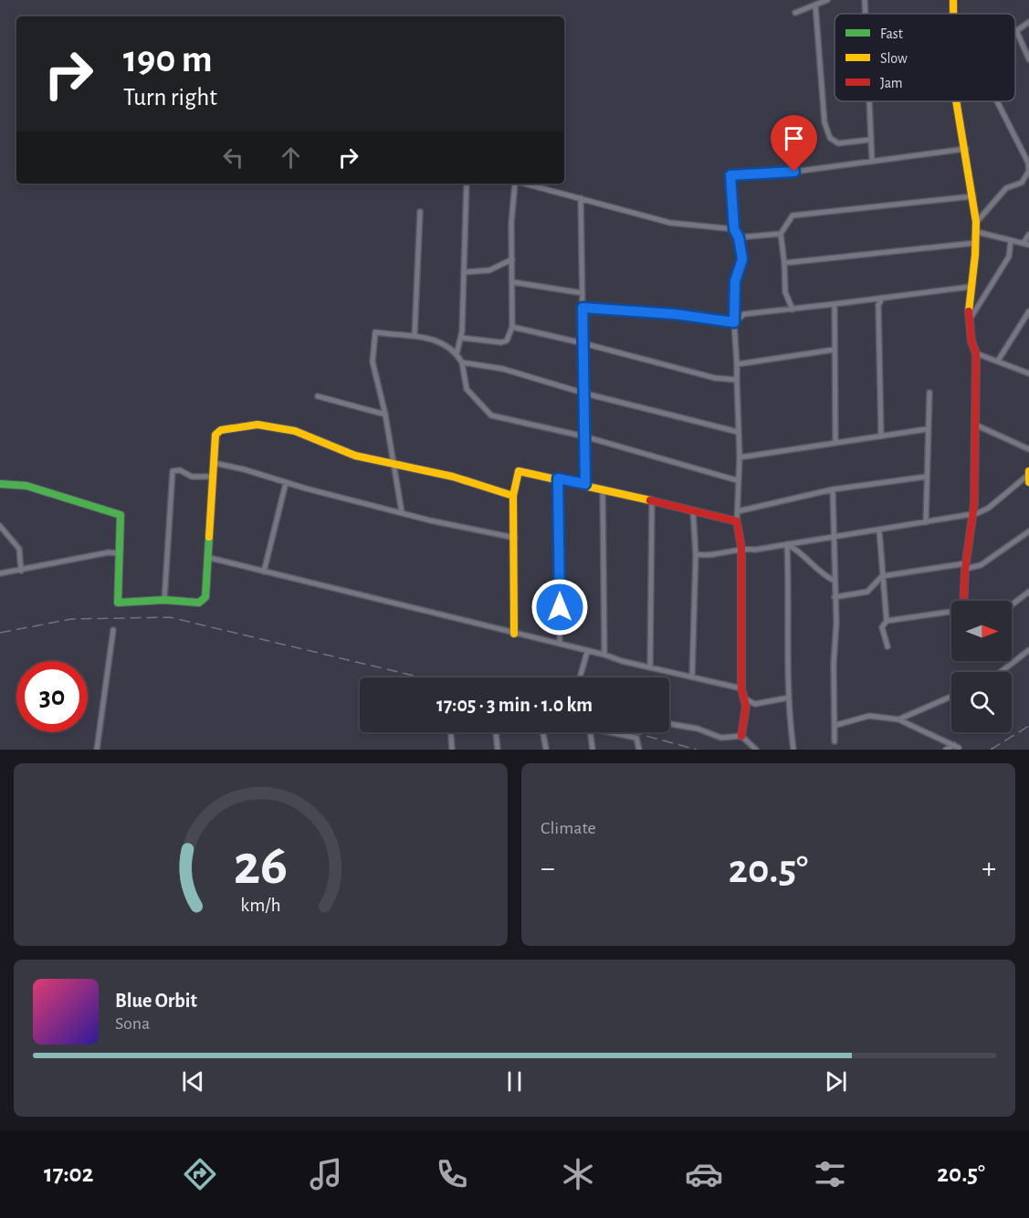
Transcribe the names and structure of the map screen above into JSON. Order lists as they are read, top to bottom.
{
  "legend": ["Fast", "Slow", "Jam"],
  "north": "right",
  "page": {
    "turn": ["190 m", "Turn right"],
    "limit": "30",
    "trip": "17:05 · 3 min · 1.0 km",
    "tile": "Climate",
    "heat": ["−", "20.5°", "+"],
    "song": ["Blue Orbit", "Sona"],
    "tabs": ["17:02", "20.5°"],
    "gauge": ["26", "km/h"]
  }
}
